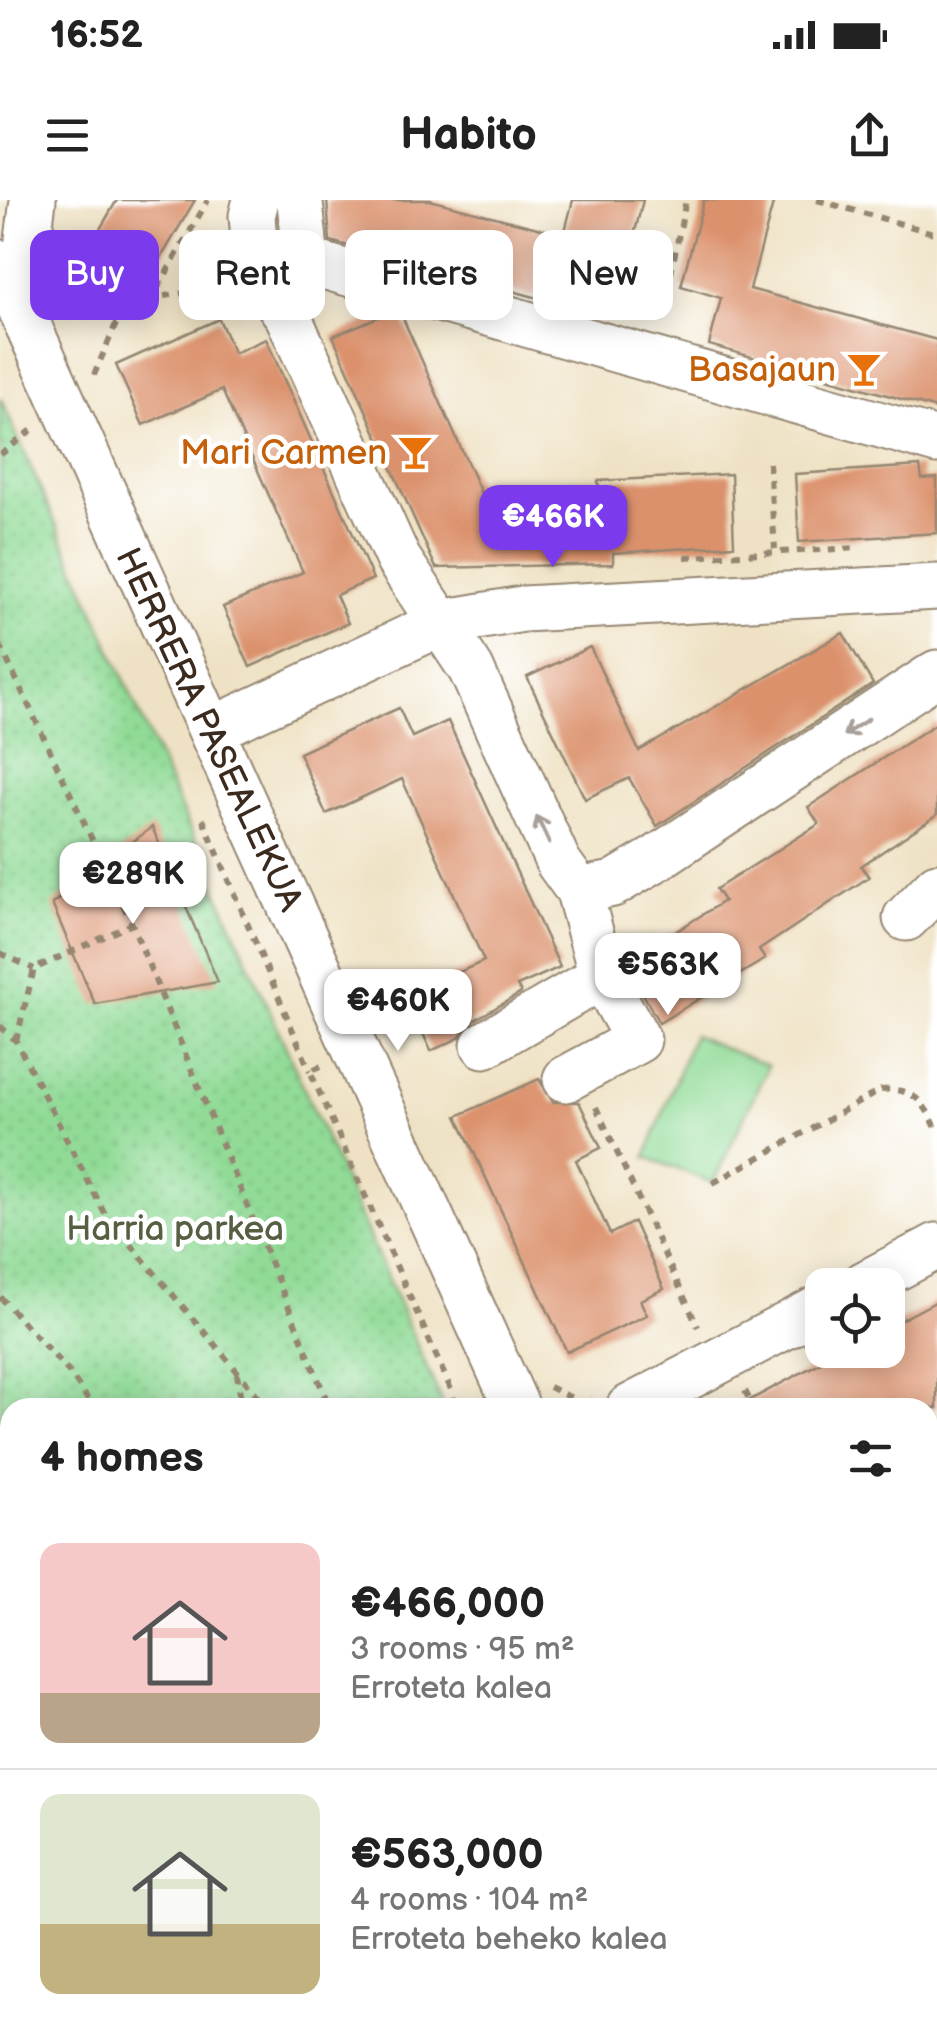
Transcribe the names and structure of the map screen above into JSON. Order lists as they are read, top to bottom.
{
  "streets": {
    "street": ["HERRERA PASEALEKUA"]
  },
  "parks": ["Harria parkea"],
  "places": {
    "bar": ["Basajaun", "Mari Carmen"]
  },
  "page": {
    "status": "16:52",
    "header": "Habito",
    "chip": [
      "Buy",
      "Rent",
      "Filters",
      "New"
    ],
    "price": [
      "€466K",
      "€289K",
      "€563K",
      "€460K"
    ],
    "heading": "4 homes",
    "list": [
      {
        "name": "€466,000",
        "note": "3 rooms · 95 m² · Erroteta kalea"
      },
      {
        "name": "€563,000",
        "note": "4 rooms · 104 m² · Erroteta beheko kalea"
      }
    ]
  }
}
